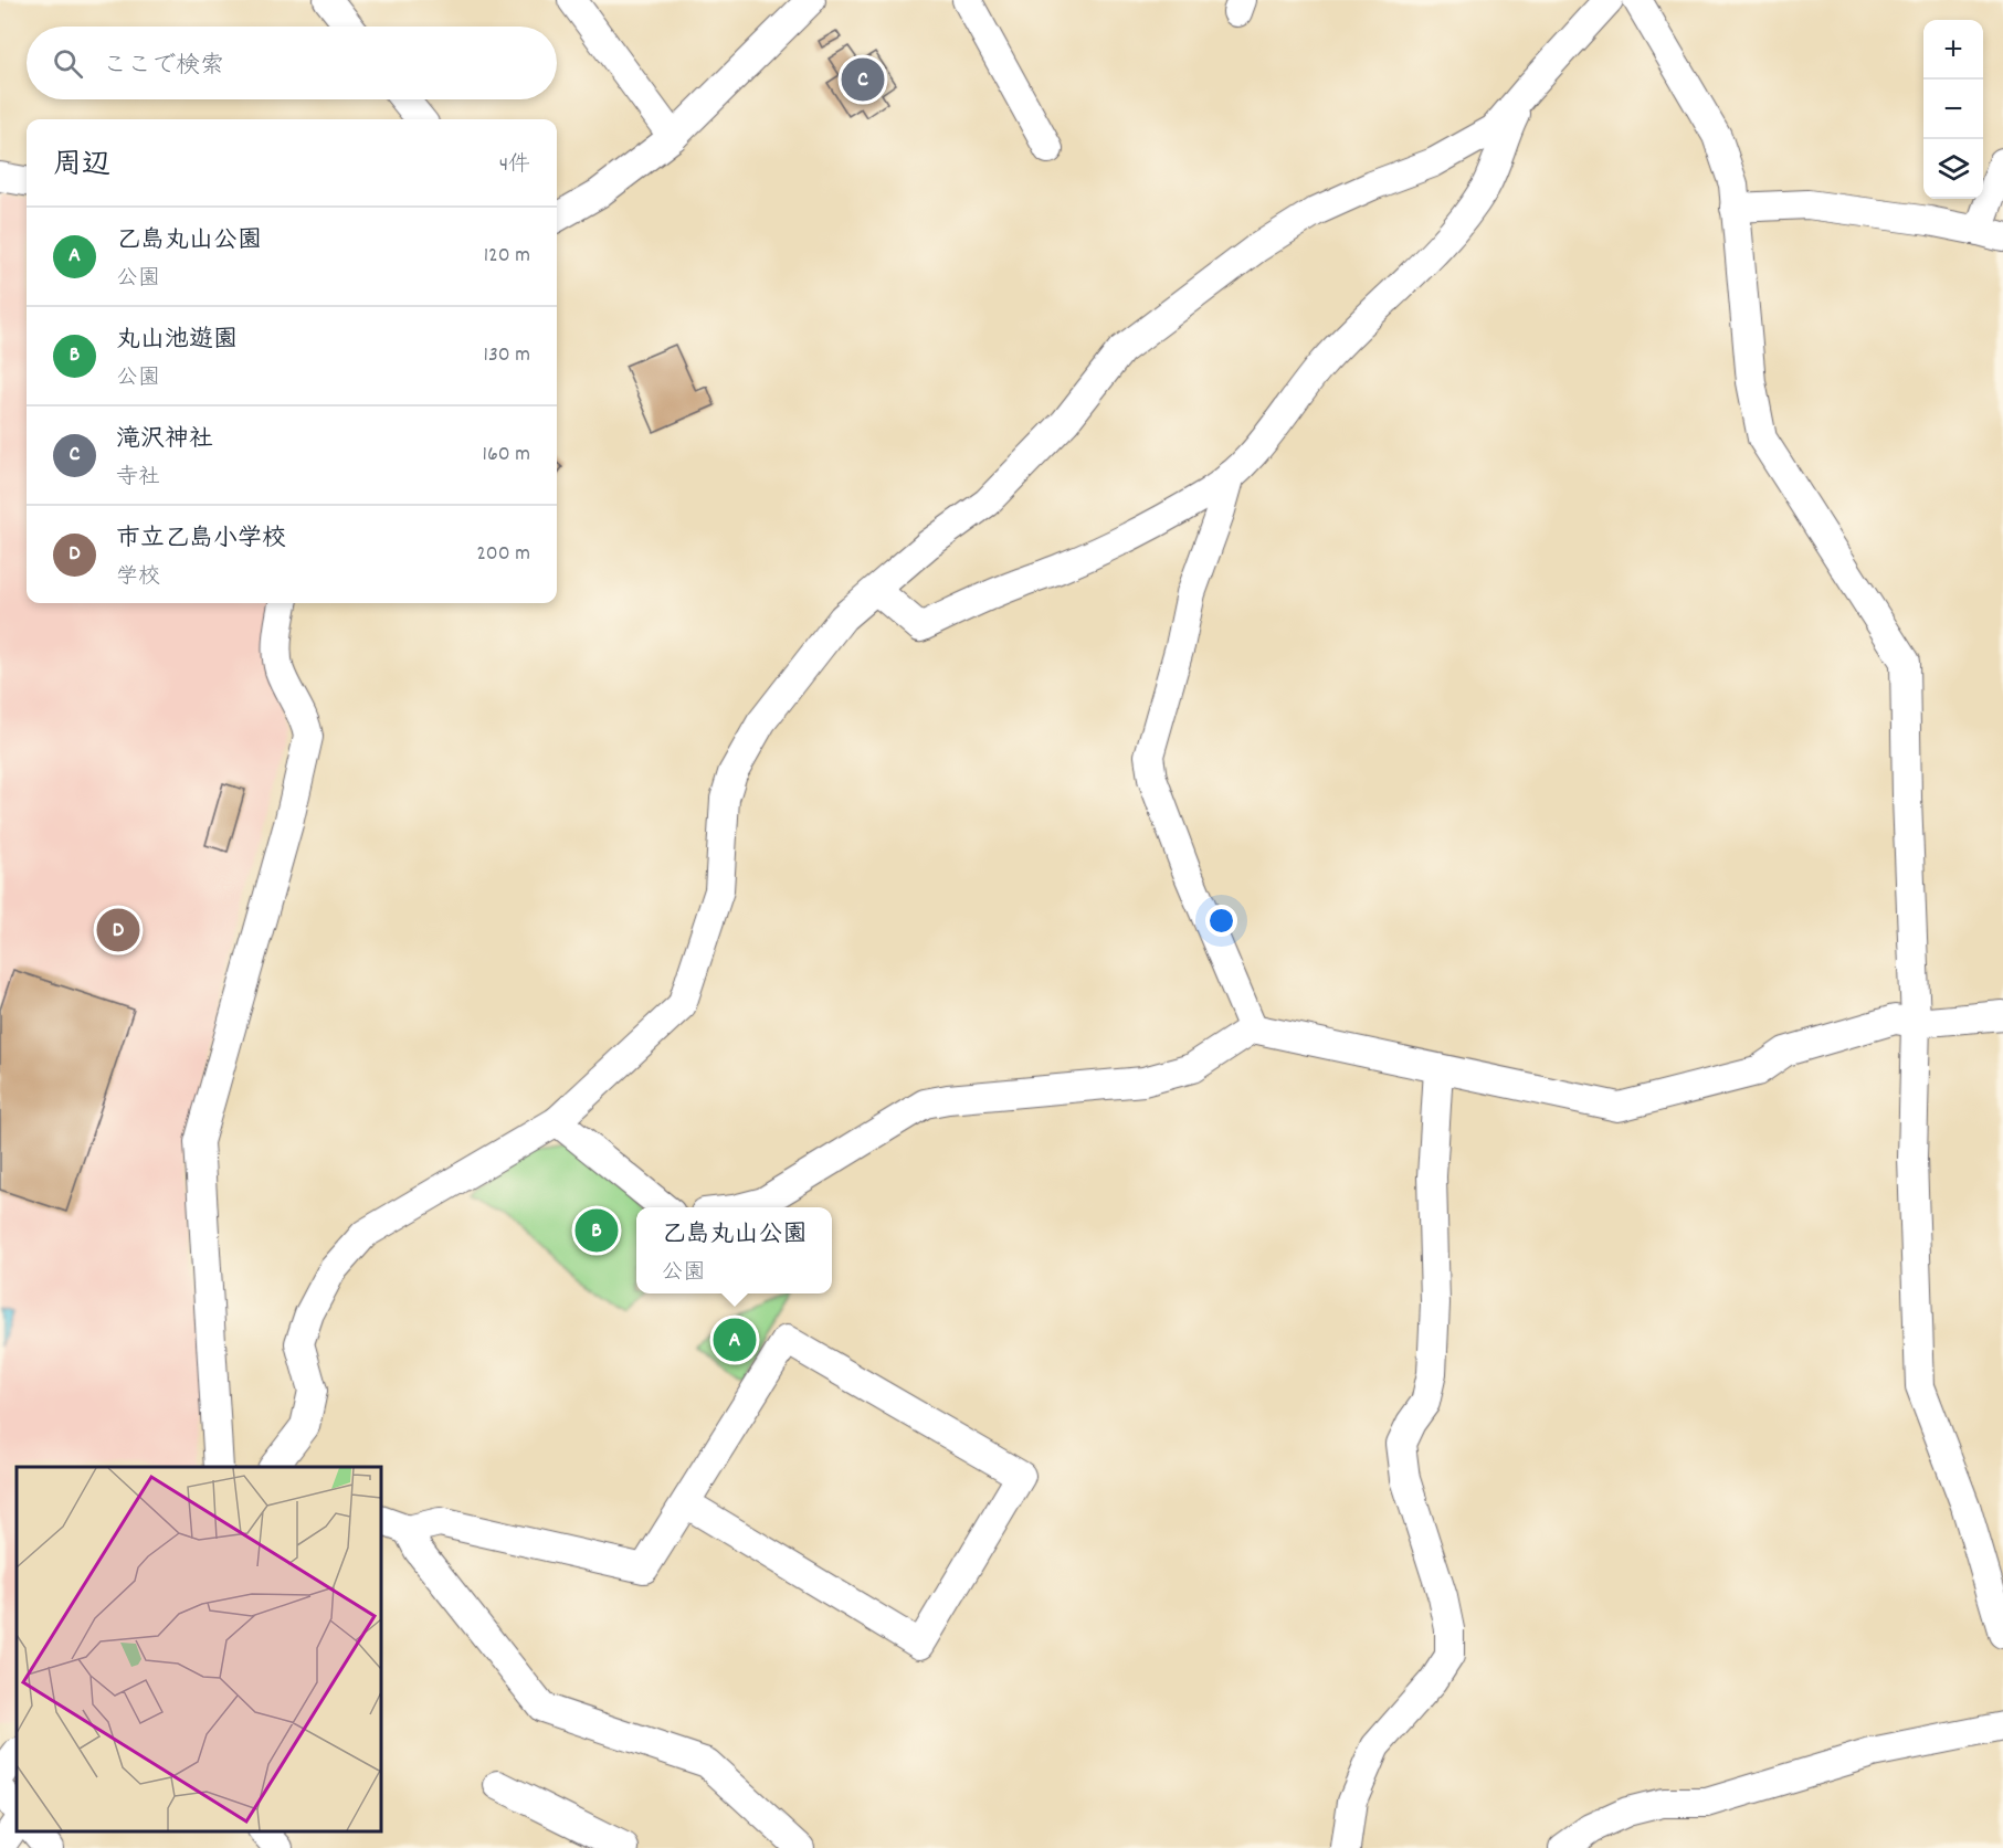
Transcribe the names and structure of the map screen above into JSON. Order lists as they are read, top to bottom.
{
  "page": {
    "map_buttons": ["+", "−"],
    "search": "ここで検索",
    "pins": [
      "C",
      "D",
      "B",
      "A"
    ],
    "heading": ["周辺", "4件"],
    "list": [
      {
        "mark": "A",
        "name": "乙島丸山公園",
        "note": "公園",
        "value": "120 m"
      },
      {
        "mark": "B",
        "name": "丸山池遊園",
        "note": "公園",
        "value": "130 m"
      },
      {
        "mark": "C",
        "name": "滝沢神社",
        "note": "寺社",
        "value": "160 m"
      },
      {
        "mark": "D",
        "name": "市立乙島小学校",
        "note": "学校",
        "value": "200 m"
      }
    ],
    "popup": ["乙島丸山公園", "公園"]
  }
}
